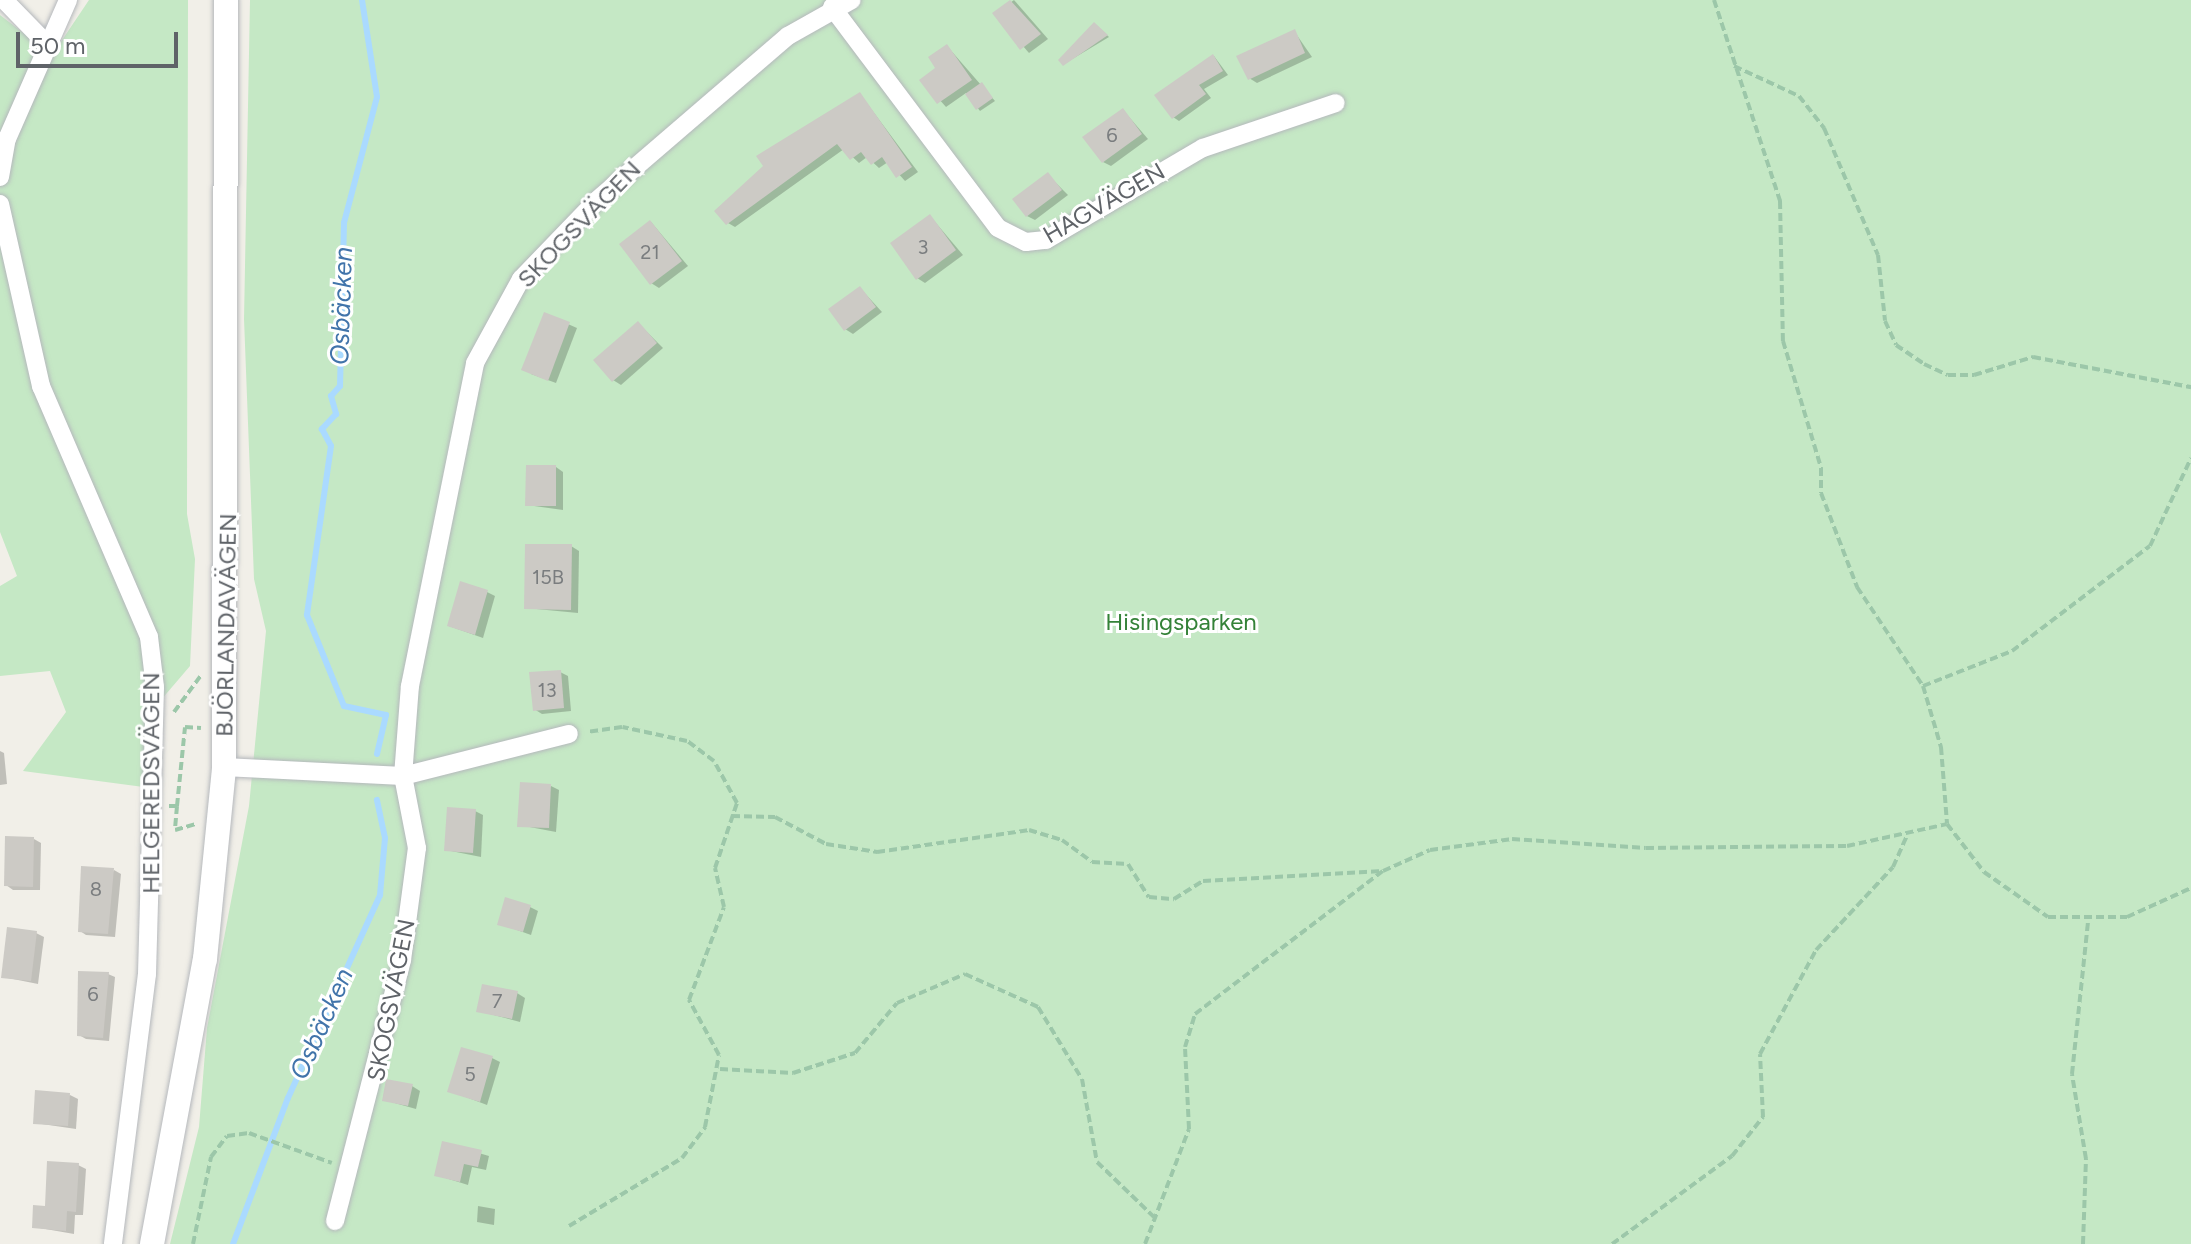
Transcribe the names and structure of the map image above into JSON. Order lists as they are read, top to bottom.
{
  "streets": {
    "street": [
      "HAGVÄGEN",
      "SKOGSVÄGEN",
      "BJÖRLANDAVÄGEN",
      "HELGEREDSVÄGEN"
    ]
  },
  "crossings": [
    ["HAGVÄGEN", "SKOGSVÄGEN"]
  ],
  "water": ["Osbäcken"],
  "parks": ["Hisingsparken"],
  "house_numbers": [
    "6",
    "3",
    "21",
    "15B",
    "13",
    "8",
    "6",
    "7",
    "5"
  ],
  "scale_bar": "50 m"
}
